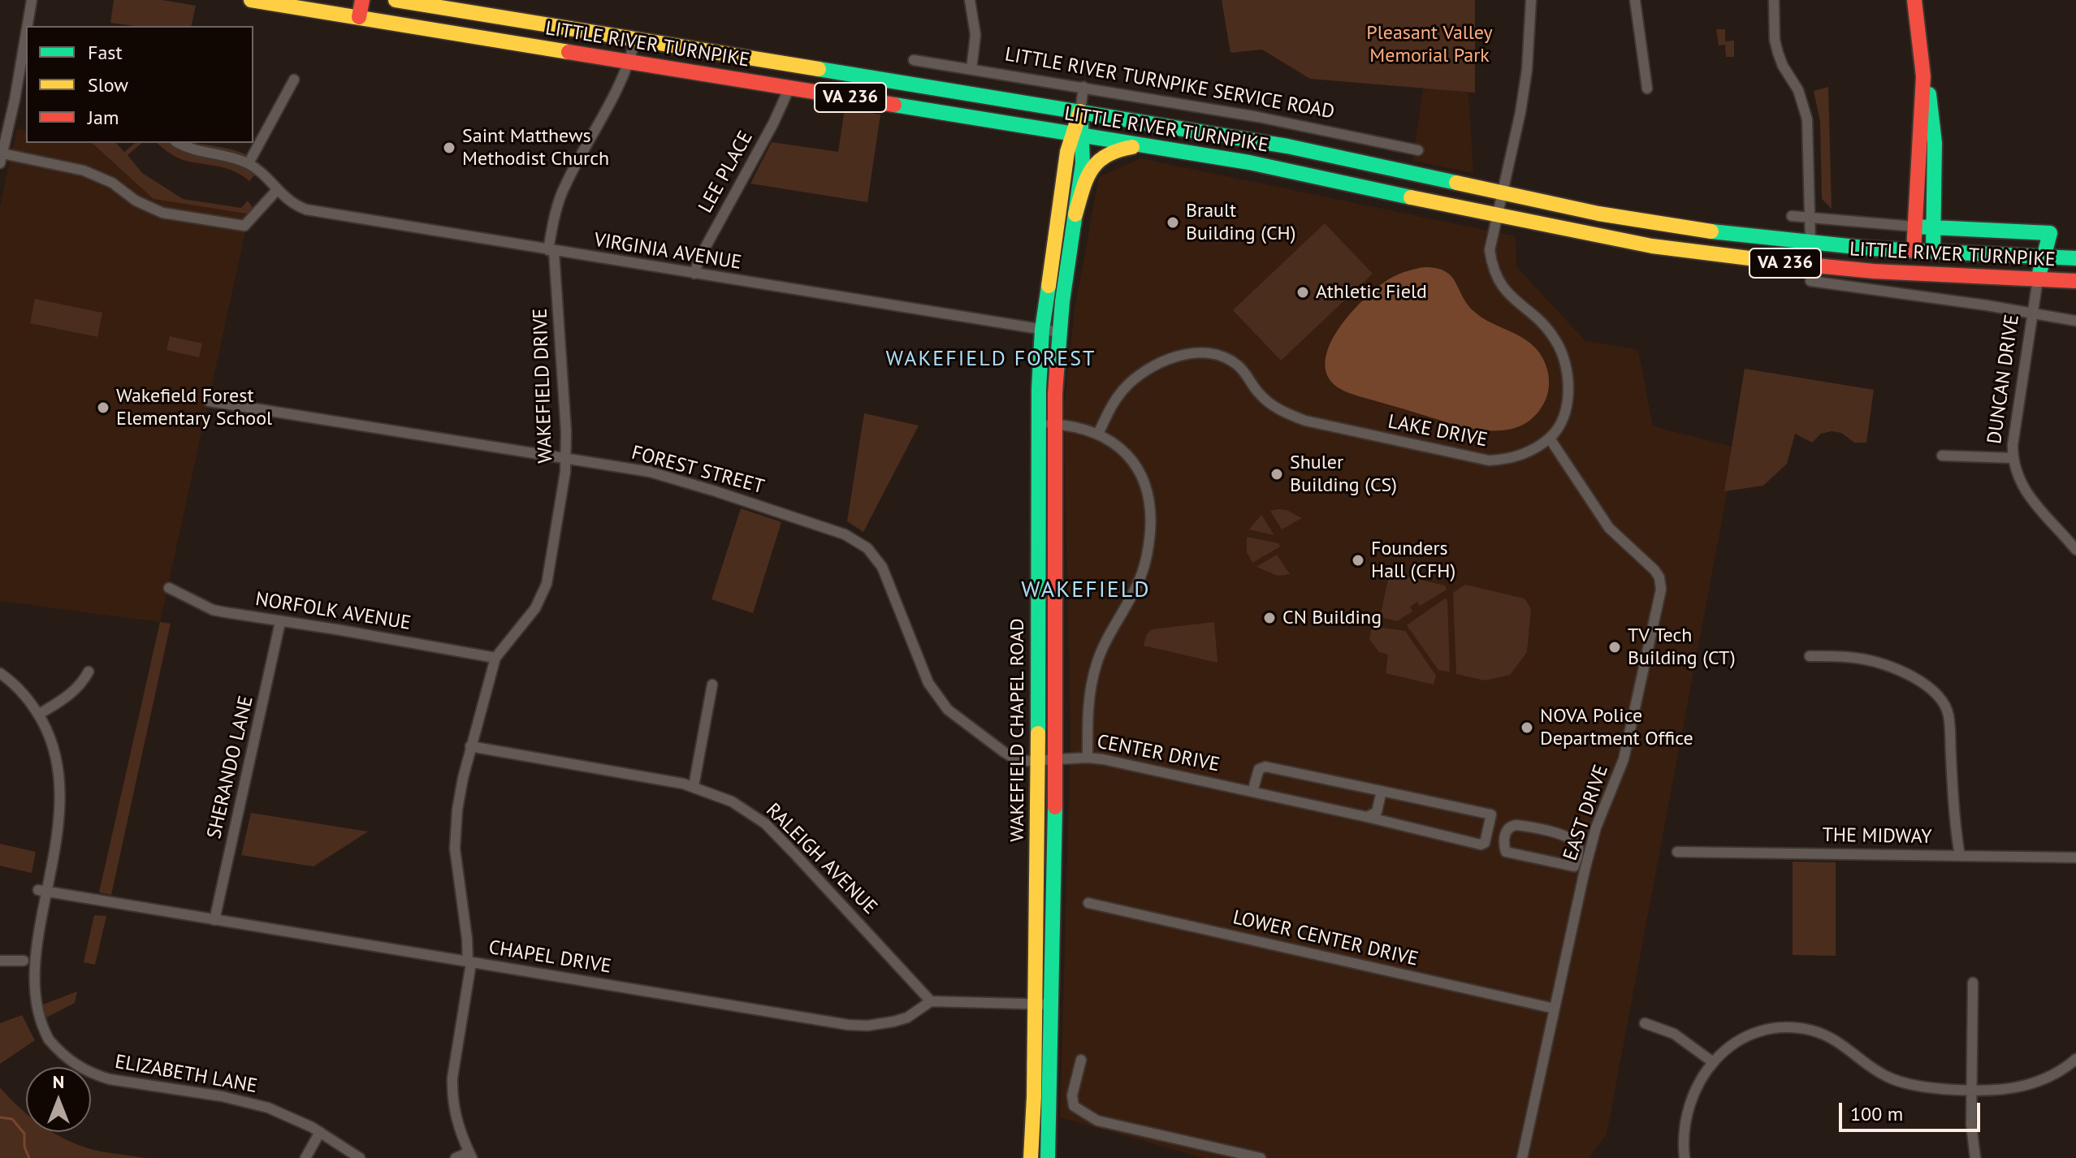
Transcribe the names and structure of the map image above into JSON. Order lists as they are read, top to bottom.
{
  "streets": {
    "main road": [
      "LITTLE RIVER TURNPIKE",
      "VA 236",
      "DUNCAN DRIVE",
      "WAKEFIELD CHAPEL ROAD"
    ],
    "street": [
      "LITTLE RIVER TURNPIKE SERVICE ROAD",
      "LEE PLACE",
      "VIRGINIA AVENUE",
      "WAKEFIELD DRIVE",
      "LAKE DRIVE",
      "FOREST STREET",
      "NORFOLK AVENUE",
      "CENTER DRIVE",
      "SHERANDO LANE",
      "EAST DRIVE",
      "THE MIDWAY",
      "RALEIGH AVENUE",
      "LOWER CENTER DRIVE",
      "CHAPEL DRIVE",
      "ELIZABETH LANE"
    ]
  },
  "crossings": [
    ["LITTLE RIVER TURNPIKE", "LEE PLACE"],
    ["LITTLE RIVER TURNPIKE", "DUNCAN DRIVE"],
    ["LITTLE RIVER TURNPIKE", "WAKEFIELD DRIVE"],
    ["LITTLE RIVER TURNPIKE", "WAKEFIELD CHAPEL ROAD"],
    ["LITTLE RIVER TURNPIKE SERVICE ROAD", "WAKEFIELD CHAPEL ROAD"],
    ["LEE PLACE", "VIRGINIA AVENUE"],
    ["VIRGINIA AVENUE", "WAKEFIELD DRIVE"],
    ["VIRGINIA AVENUE", "WAKEFIELD CHAPEL ROAD"],
    ["WAKEFIELD DRIVE", "FOREST STREET"],
    ["WAKEFIELD DRIVE", "NORFOLK AVENUE"],
    ["WAKEFIELD DRIVE", "RALEIGH AVENUE"],
    ["WAKEFIELD DRIVE", "CHAPEL DRIVE"],
    ["LAKE DRIVE", "EAST DRIVE"],
    ["FOREST STREET", "WAKEFIELD CHAPEL ROAD"],
    ["FOREST STREET", "CENTER DRIVE"],
    ["NORFOLK AVENUE", "SHERANDO LANE"],
    ["WAKEFIELD CHAPEL ROAD", "CENTER DRIVE"],
    ["SHERANDO LANE", "CHAPEL DRIVE"],
    ["EAST DRIVE", "LOWER CENTER DRIVE"],
    ["RALEIGH AVENUE", "CHAPEL DRIVE"]
  ],
  "districts": ["WAKEFIELD FOREST", "WAKEFIELD"],
  "parks": ["Pleasant Valley Memorial Park"],
  "places": [
    "Saint Matthews Methodist Church",
    "Brault Building (CH)",
    "Athletic Field",
    "Wakefield Forest Elementary School",
    "Shuler Building (CS)",
    "Founders Hall (CFH)",
    "CN Building",
    "TV Tech Building (CT)",
    "NOVA Police Department Office"
  ],
  "legend": ["Fast", "Slow", "Jam"],
  "scale_bar": "100 m",
  "north": "top"
}
